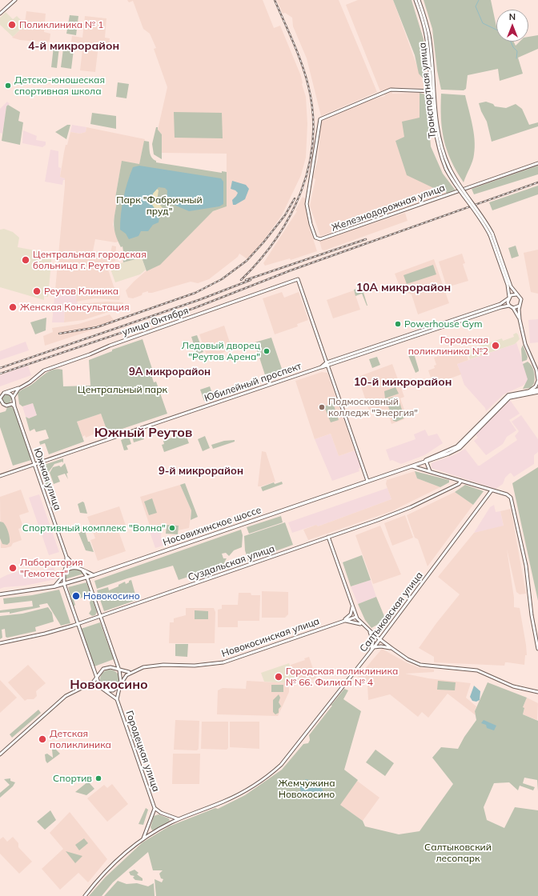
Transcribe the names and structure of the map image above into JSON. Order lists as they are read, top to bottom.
{
  "streets": {
    "main road": ["Носовихинское шоссе"],
    "street": [
      "Транспортная улица",
      "Железнодорожная улица",
      "улица Октября",
      "Юбилейный проспект",
      "Южная улица",
      "Суздальская улица",
      "Салтыковская улица",
      "Новокосинская улица",
      "Городецкая улица"
    ]
  },
  "crossings": [
    ["Транспортная улица", "Железнодорожная улица"],
    ["Транспортная улица", "Юбилейный проспект"],
    ["улица Октября", "Юбилейный проспект"],
    ["улица Октября", "Южная улица"],
    ["Юбилейный проспект", "Южная улица"],
    ["Южная улица", "Носовихинское шоссе"]
  ],
  "districts": [
    "4-й микрорайон",
    "10А микрорайон",
    "9А микрорайон",
    "10-й микрорайон",
    "Южный Реутов",
    "9-й микрорайон",
    "Новокосино"
  ],
  "parks": [
    "Парк \"Фабричный пруд\"",
    "Центральный парк",
    "Жемчужина Новокосино",
    "Салтыковский лесопарк"
  ],
  "places": [
    "Поликлиника № 1",
    "Детско-юношеская спортивная школа",
    "Центральная городская больница г. Реутов",
    "Реутов Клиника",
    "Женская Консультация",
    "Powerhouse Gym",
    "Городская поликлиника №2",
    "Ледовый дворец \"Реутов Арена\"",
    "Подмосковный колледж \"Энергия\"",
    "Спортивный комплекс \"Волна\"",
    "Лаборатория \"Гемотест\"",
    "Новокосино",
    "Городская поликлиника № 66. Филиал № 4",
    "Детская поликлиника",
    "Спортив"
  ],
  "north": "top"
}
